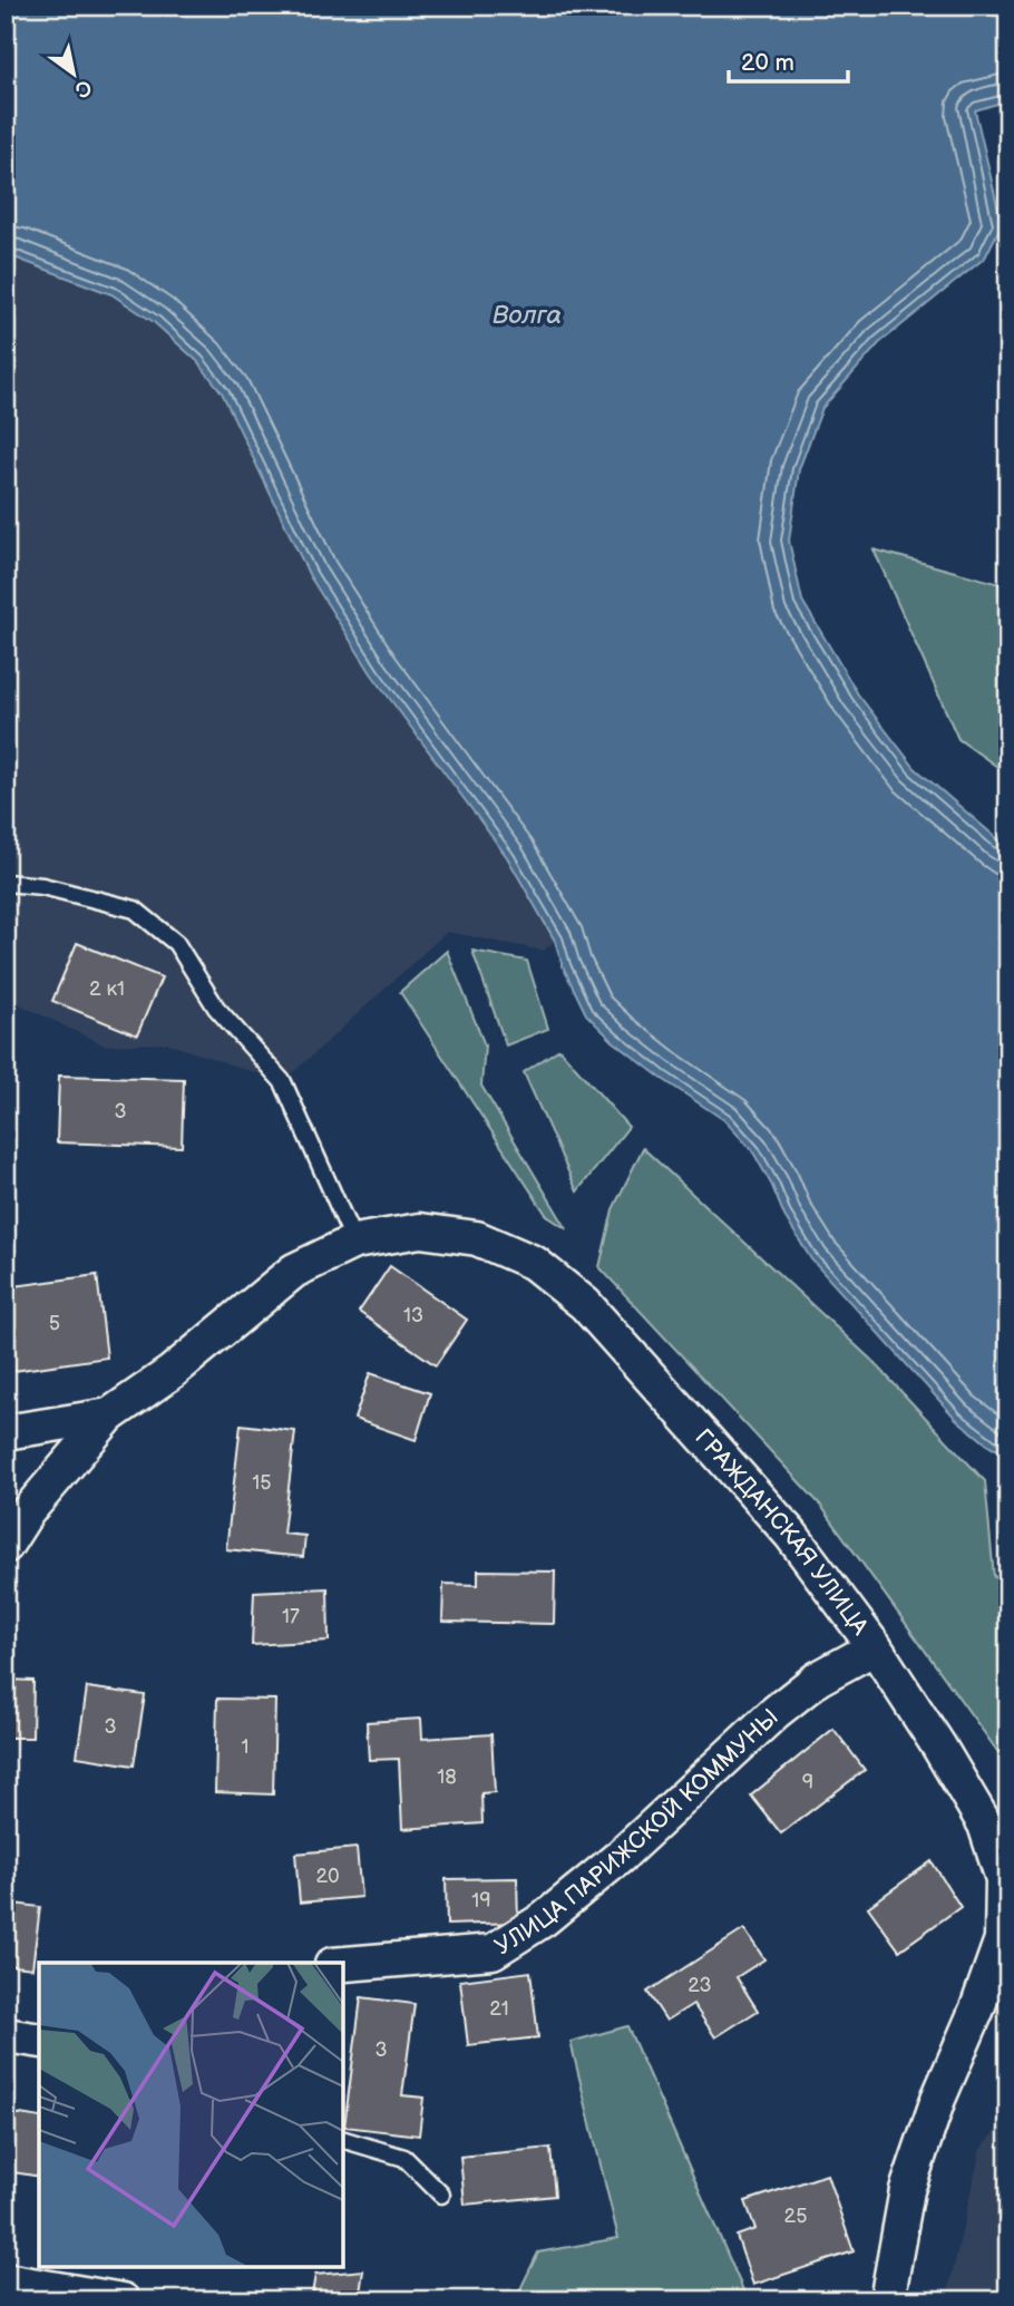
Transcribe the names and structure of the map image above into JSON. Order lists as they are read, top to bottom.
{
  "streets": {
    "street": ["ГРАЖДАНСКАЯ УЛИЦА", "УЛИЦА ПАРИЖСКОЙ КОММУНЫ"]
  },
  "crossings": [
    ["ГРАЖДАНСКАЯ УЛИЦА", "УЛИЦА ПАРИЖСКОЙ КОММУНЫ"]
  ],
  "water": ["Волга"],
  "house_numbers": [
    "2 к1",
    "3",
    "13",
    "5",
    "15",
    "17",
    "3",
    "1",
    "18",
    "9",
    "20",
    "19",
    "23",
    "21",
    "3",
    "25"
  ],
  "scale_bar": "20 m",
  "north": "bottom right"
}
